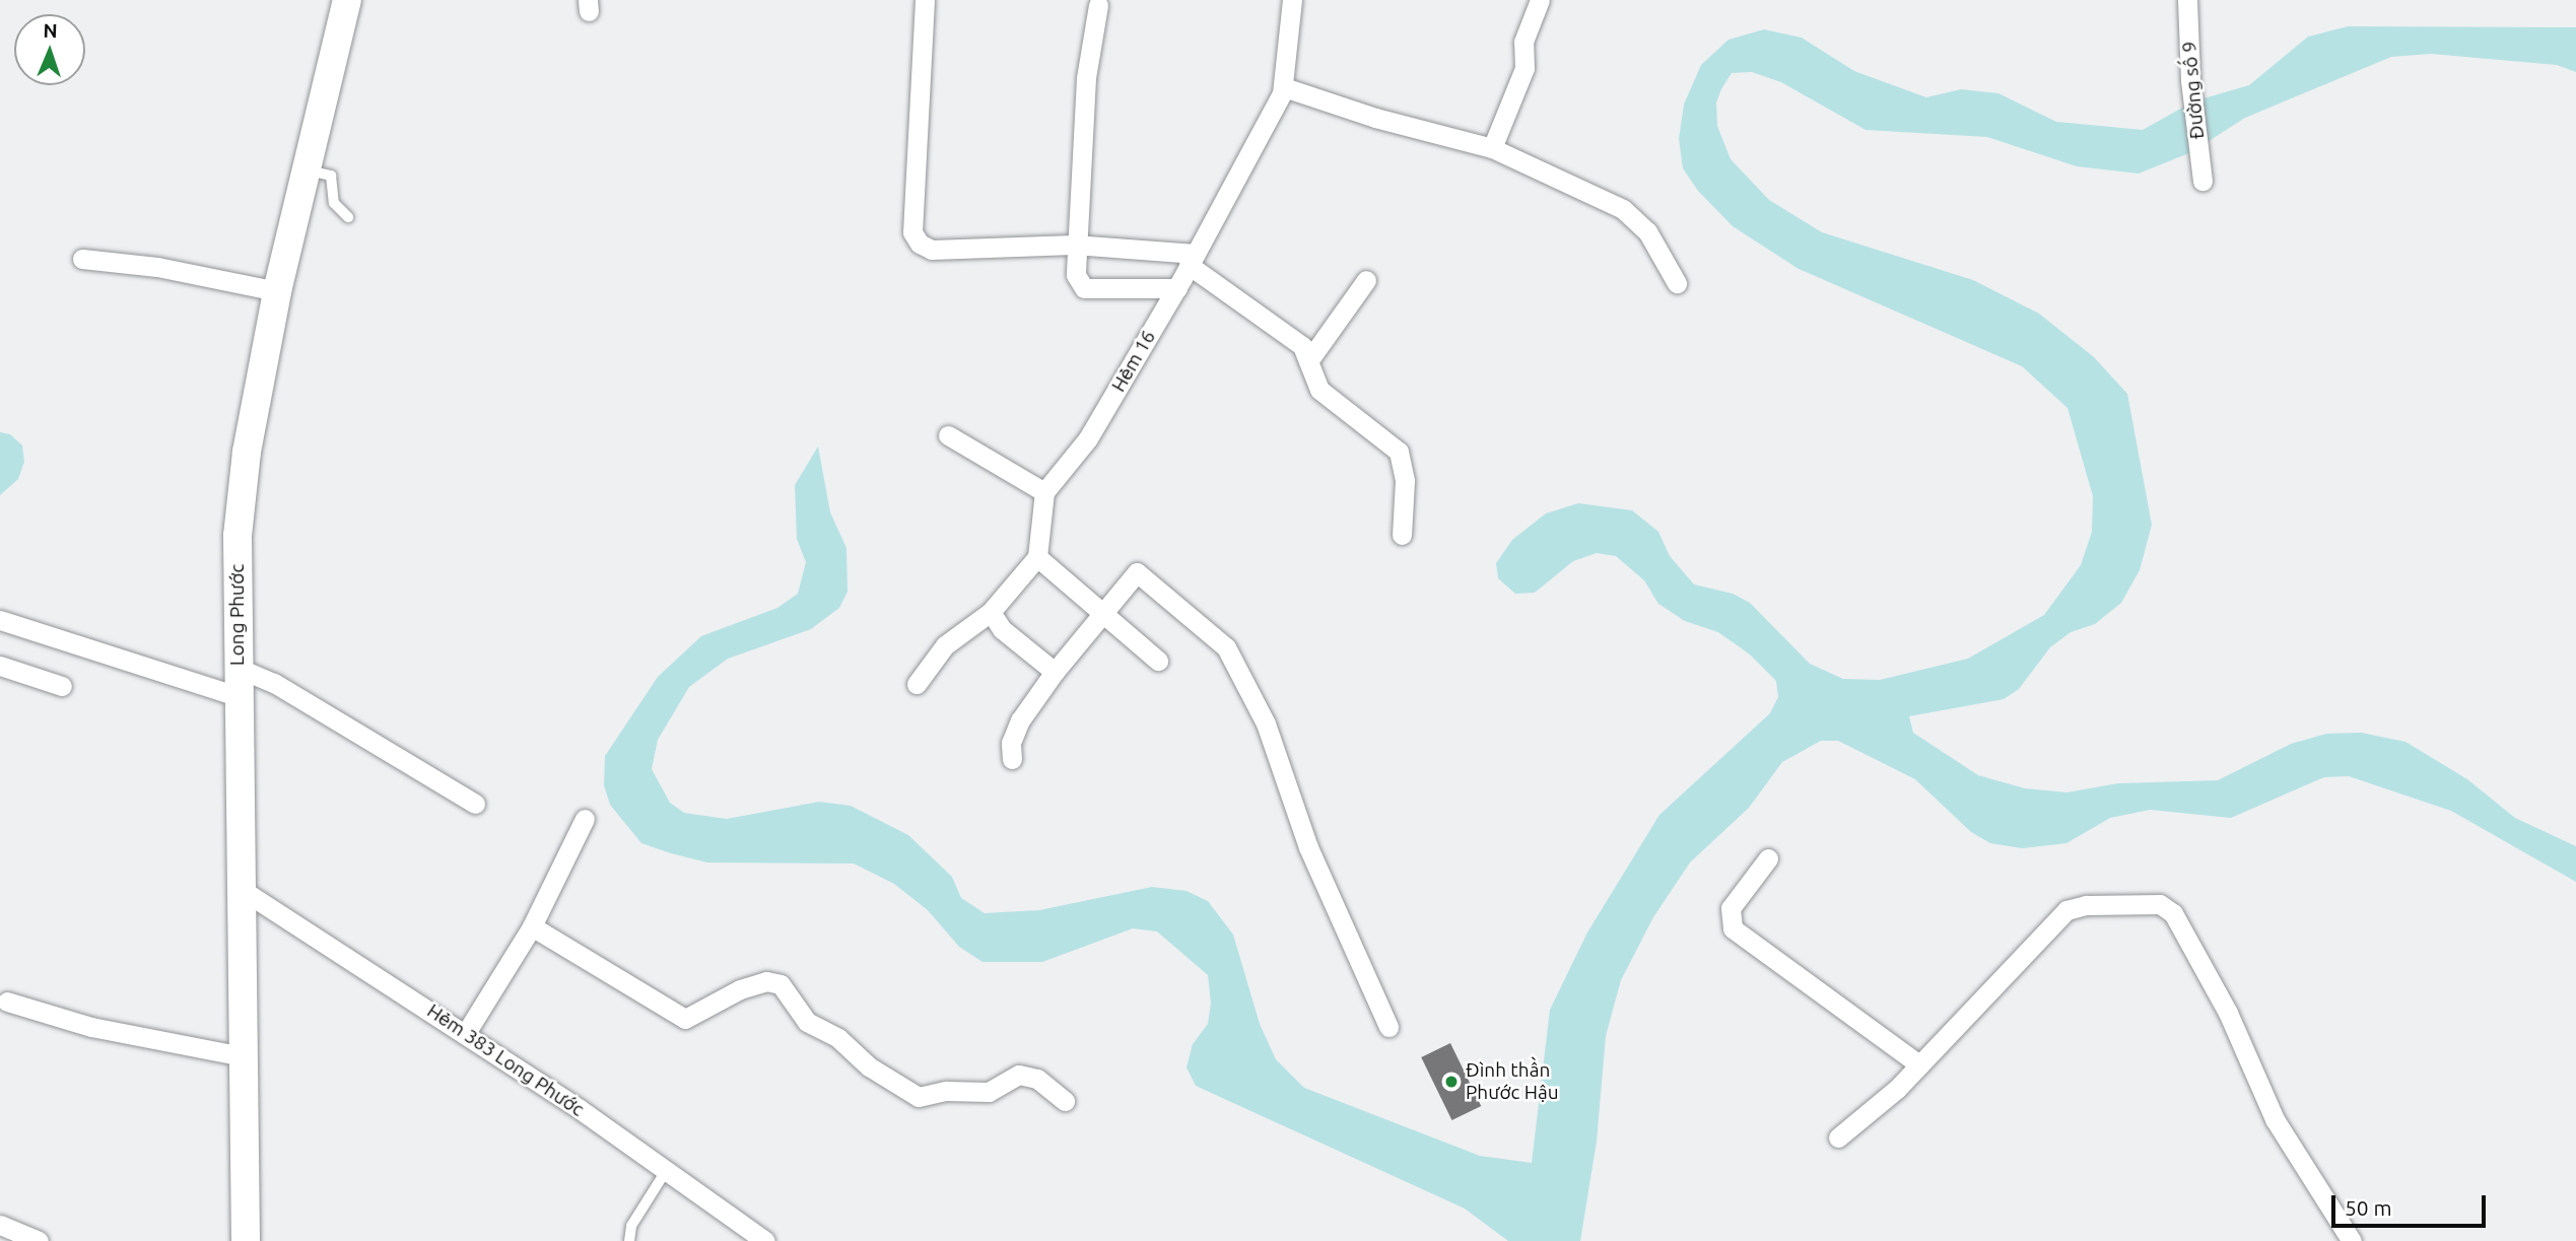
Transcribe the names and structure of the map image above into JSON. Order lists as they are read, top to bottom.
{
  "streets": {
    "street": [
      "Đường số 9",
      "Hẻm 16",
      "Long Phước",
      "Hẻm 383 Long Phước"
    ]
  },
  "crossings": [
    ["Long Phước", "Hẻm 383 Long Phước"]
  ],
  "places": ["Đình thần Phước Hậu"],
  "scale_bar": "50 m",
  "north": "top"
}
